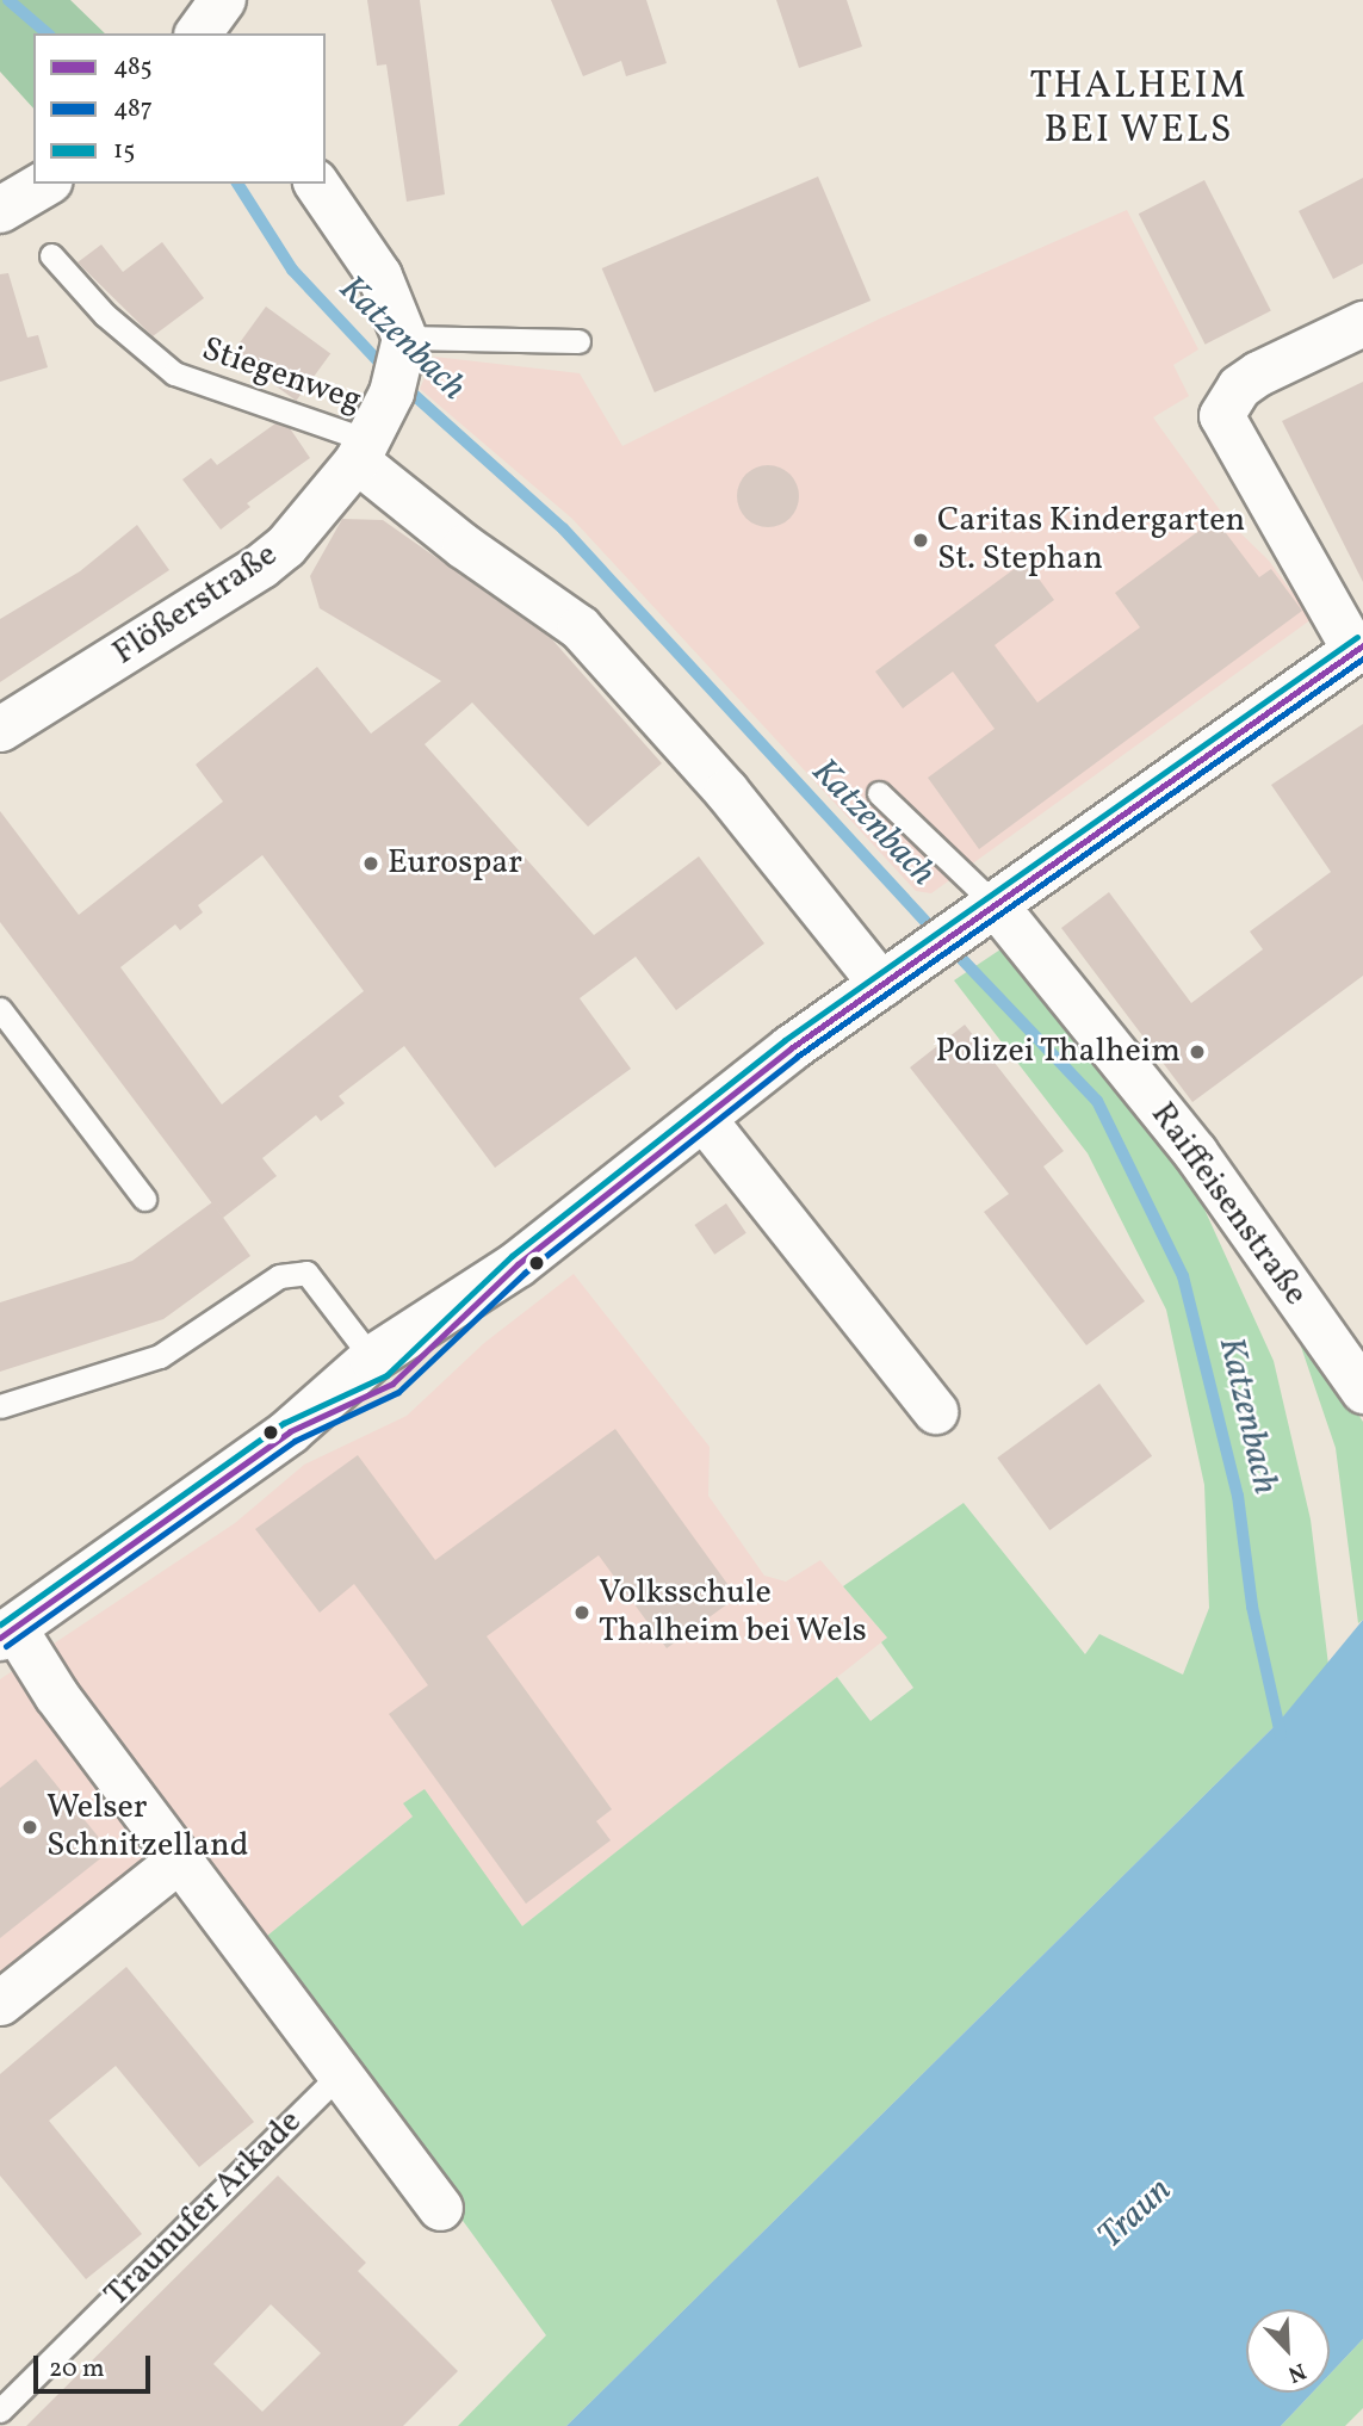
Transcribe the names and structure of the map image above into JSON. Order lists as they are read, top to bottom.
{
  "streets": {
    "street": ["Flößerstraße", "Raiffeisenstraße"],
    "lane": ["Stiegenweg", "Traunufer Arkade"]
  },
  "crossings": [
    ["Stiegenweg", "Flößerstraße"]
  ],
  "districts": ["THALHEIM BEI WELS"],
  "water": ["Katzenbach", "Traun"],
  "places": [
    "Caritas Kindergarten St. Stephan",
    "Eurospar",
    "Polizei Thalheim",
    "Volksschule Thalheim bei Wels",
    "Welser Schnitzelland"
  ],
  "lines": ["transit line 15", "transit line 485", "transit line 487"],
  "legend": ["485", "487", "15"],
  "scale_bar": "20 m",
  "north": "bottom right"
}
